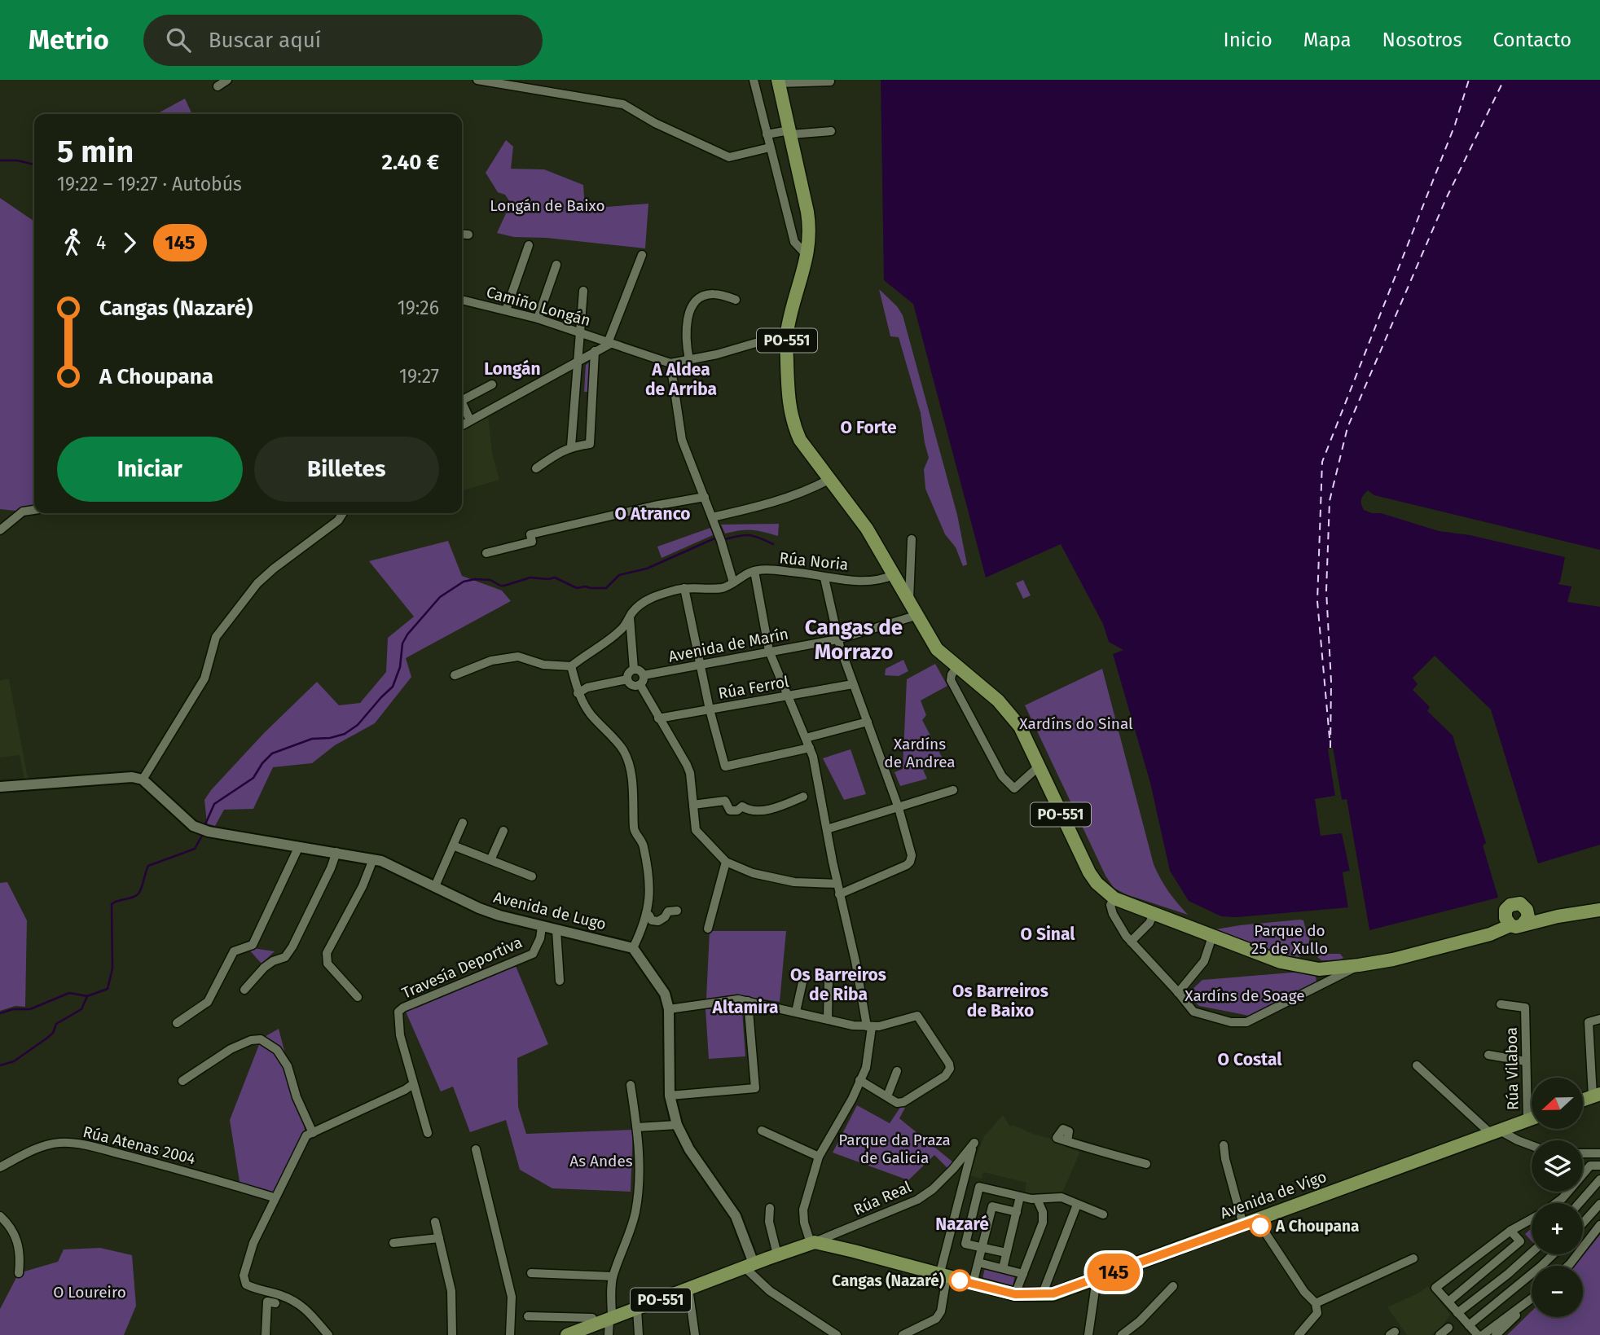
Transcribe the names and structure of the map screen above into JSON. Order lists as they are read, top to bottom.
{
  "streets": {
    "main road": ["PO-551", "Avenida de Vigo"],
    "street": [
      "Camiño Longán",
      "Rúa Noria",
      "Avenida de Marín",
      "Rúa Ferrol",
      "Avenida de Lugo",
      "Travesía Deportiva",
      "Rúa Vilaboa",
      "Rúa Atenas 2004",
      "Rúa Real"
    ]
  },
  "crossings": [
    ["PO-551", "Rúa Noria"],
    ["PO-551", "Avenida de Marín"],
    ["PO-551", "Avenida de Vigo"],
    ["PO-551", "Rúa Real"],
    ["Avenida de Lugo", "Travesía Deportiva"],
    ["Rúa Vilaboa", "Avenida de Vigo"],
    ["Avenida de Vigo", "Rúa Real"]
  ],
  "districts": [
    "Longán",
    "A Aldea de Arriba",
    "O Forte",
    "O Atranco",
    "Cangas de Morrazo",
    "O Sinal",
    "Os Barreiros de Riba",
    "Os Barreiros de Baixo",
    "Altamira",
    "O Costal",
    "Nazaré"
  ],
  "parks": [
    "Longán de Baixo",
    "Xardíns do Sinal",
    "Xardíns de Andrea",
    "Parque do 25 de Xullo",
    "Xardíns de Soage",
    "Parque da Praza de Galicia",
    "As Andes",
    "O Loureiro"
  ],
  "places": ["A Choupana", "Cangas (Nazaré)"],
  "lines": ["bus line 145"],
  "north": "left",
  "page": {
    "header": "Metrio",
    "search": "Buscar aquí",
    "nav": [
      "Inicio",
      "Mapa",
      "Nosotros",
      "Contacto"
    ],
    "on_map": "145",
    "heading": ["5 min", "19:22 – 19:27 · Autobús", "2.40 €"],
    "legs": ["4", "145"],
    "list": [
      {
        "name": "Cangas (Nazaré)",
        "value": "19:26"
      },
      {
        "name": "A Choupana",
        "value": "19:27"
      }
    ],
    "buttons": ["Iniciar", "Billetes"],
    "map_buttons": ["+", "−"]
  }
}
